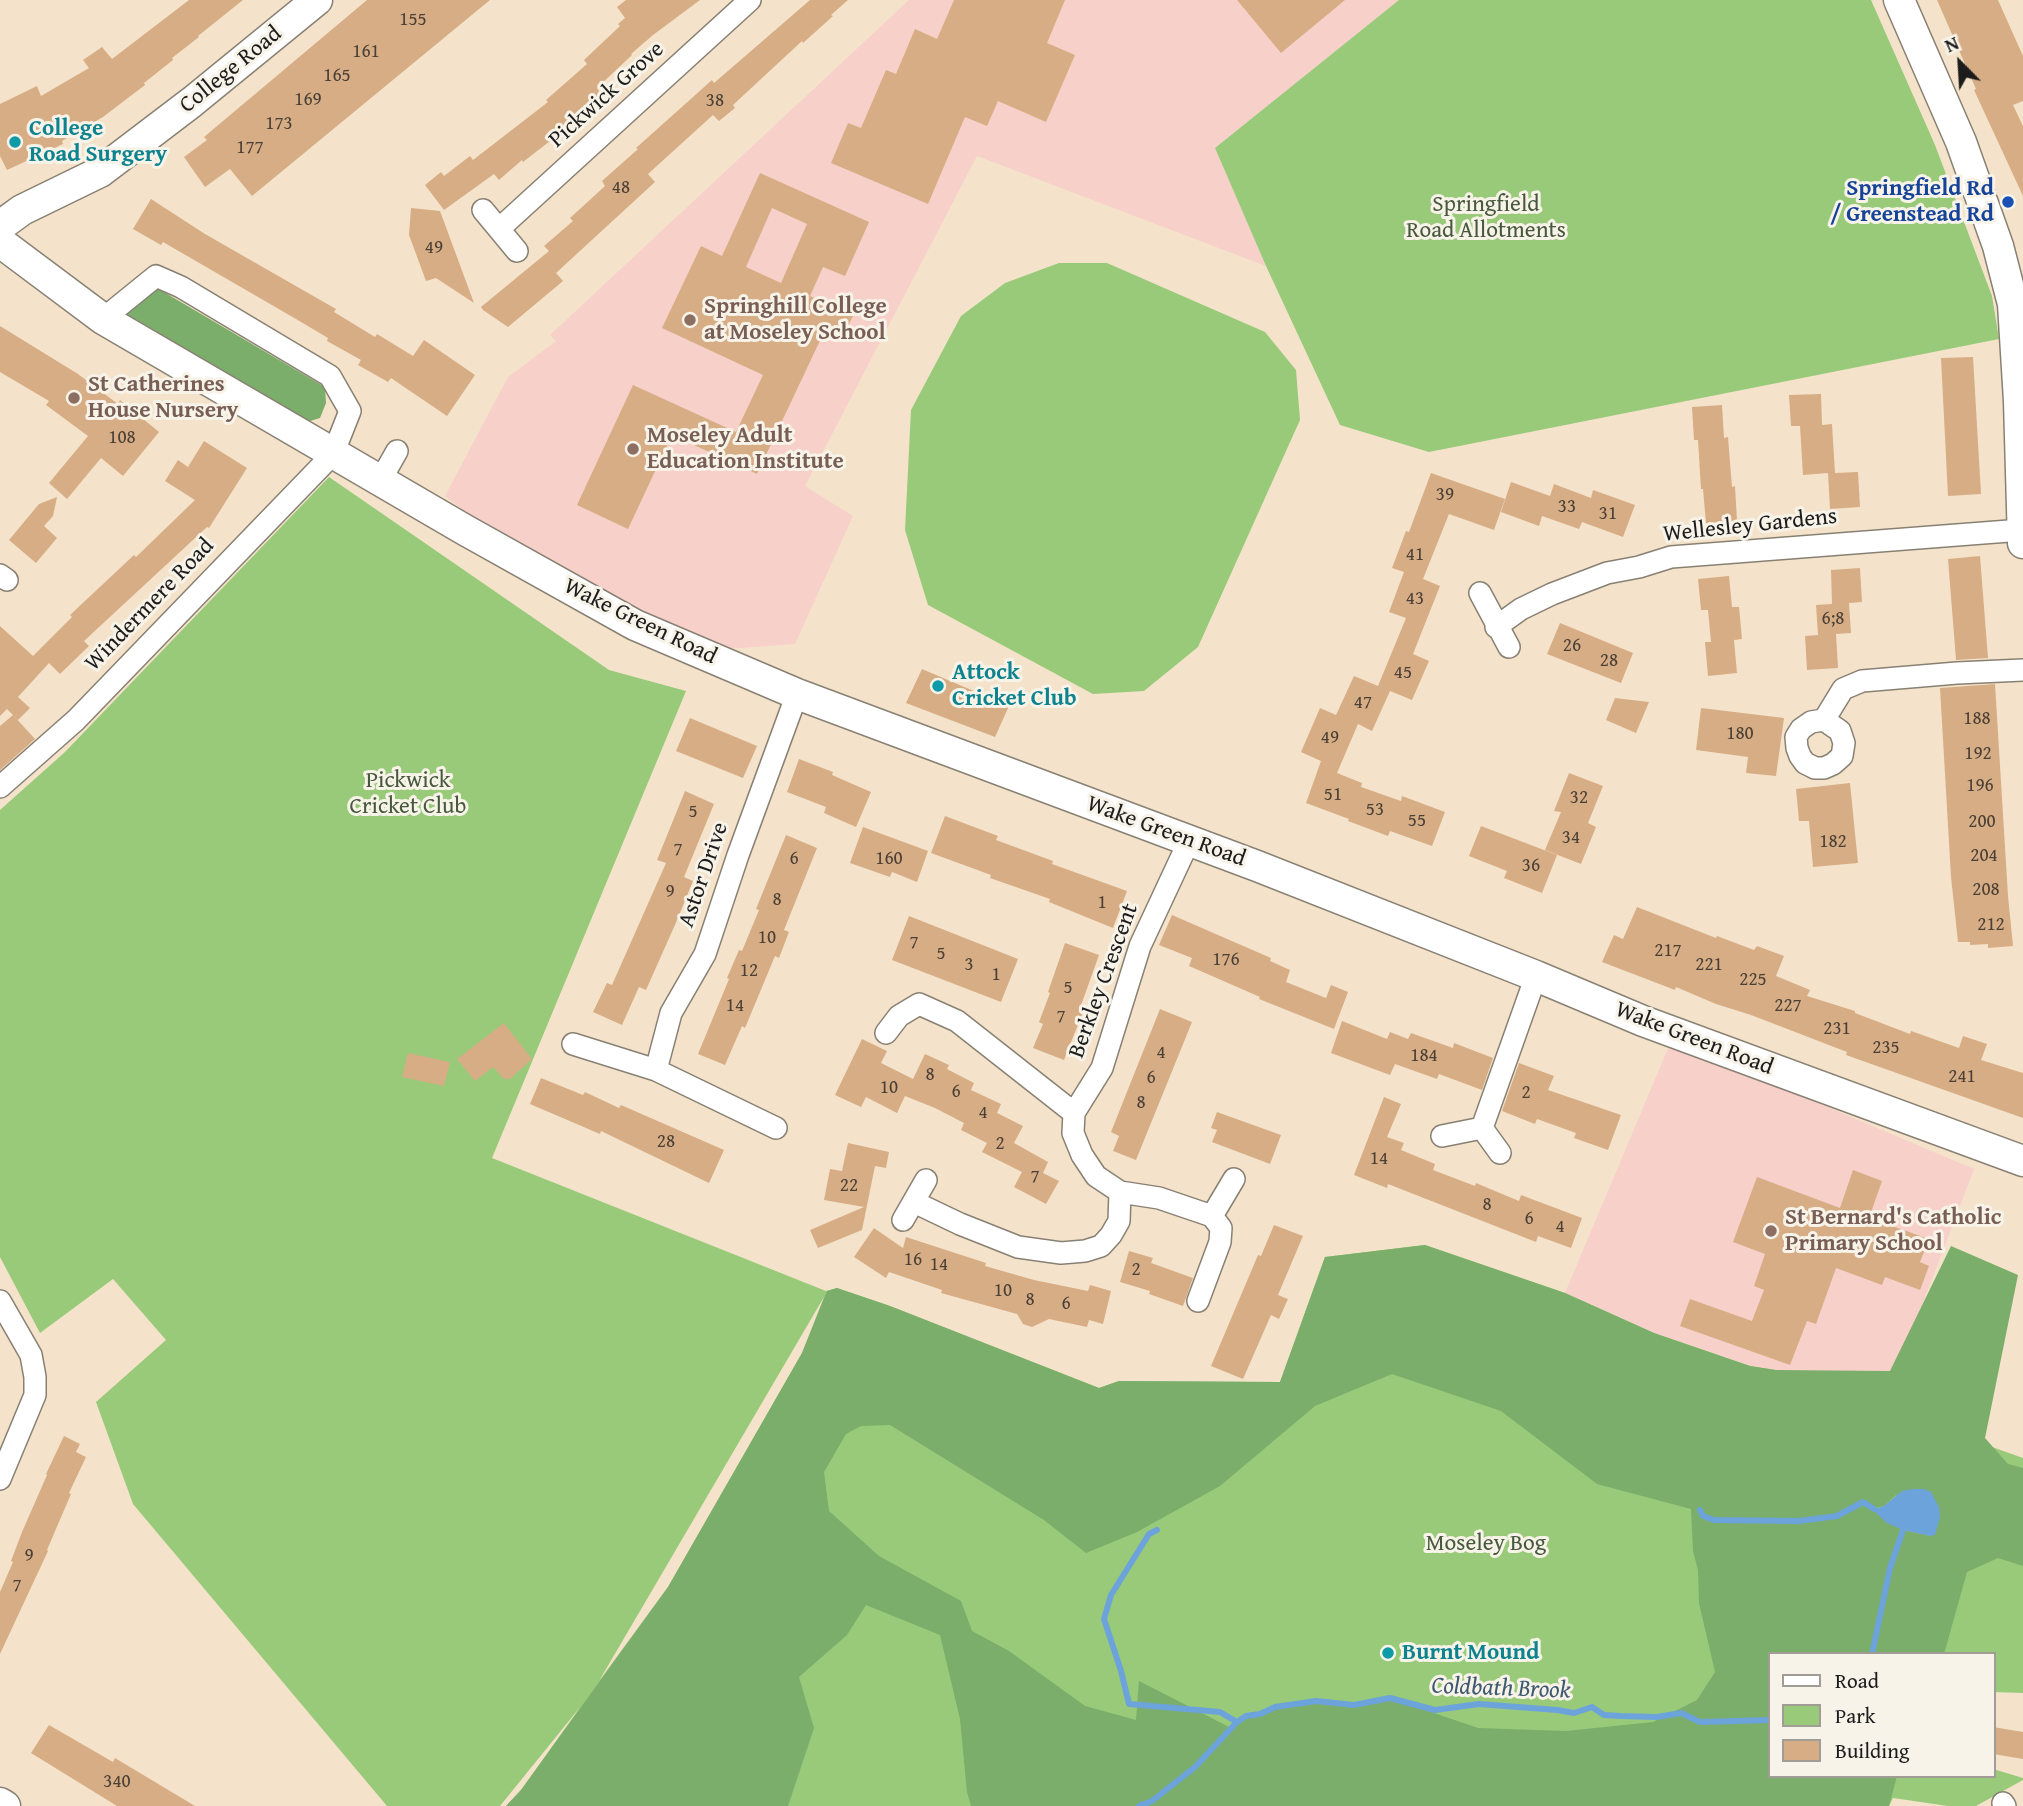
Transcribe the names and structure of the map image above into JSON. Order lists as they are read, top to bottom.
{
  "streets": {
    "street": [
      "College Road",
      "Pickwick Grove",
      "Wellesley Gardens",
      "Windermere Road",
      "Wake Green Road",
      "Astor Drive",
      "Berkley Crescent"
    ]
  },
  "crossings": [
    ["Windermere Road", "Wake Green Road"],
    ["Wake Green Road", "Astor Drive"],
    ["Wake Green Road", "Berkley Crescent"]
  ],
  "water": ["Coldbath Brook"],
  "parks": ["Springfield Road Allotments", "Pickwick Cricket Club", "Moseley Bog"],
  "places": [
    "College Road Surgery",
    "Springfield Rd / Greenstead Rd",
    "Springhill College at Moseley School",
    "St Catherines House Nursery",
    "Moseley Adult Education Institute",
    "Attock Cricket Club",
    "St Bernard's Catholic Primary School",
    "Burnt Mound"
  ],
  "house_numbers": [
    "155",
    "161",
    "165",
    "169",
    "38",
    "173",
    "177",
    "48",
    "49",
    "108",
    "39",
    "33",
    "31",
    "41",
    "43",
    "6;8",
    "26",
    "28",
    "45",
    "47",
    "188",
    "180",
    "49",
    "192",
    "196",
    "51",
    "32",
    "53",
    "5",
    "55",
    "200",
    "34",
    "182",
    "7",
    "204",
    "6",
    "160",
    "36",
    "208",
    "9",
    "8",
    "1",
    "212",
    "10",
    "7",
    "217",
    "5",
    "176",
    "3",
    "221",
    "12",
    "1",
    "225",
    "5",
    "14",
    "227",
    "7",
    "231",
    "235",
    "4",
    "184",
    "8",
    "241",
    "6",
    "10",
    "6",
    "2",
    "8",
    "4",
    "28",
    "2",
    "14",
    "7",
    "22",
    "8",
    "6",
    "4",
    "16",
    "14",
    "2",
    "10",
    "8",
    "6",
    "9",
    "7",
    "340"
  ],
  "legend": ["Road", "Park", "Building"],
  "north": "top left"
}
